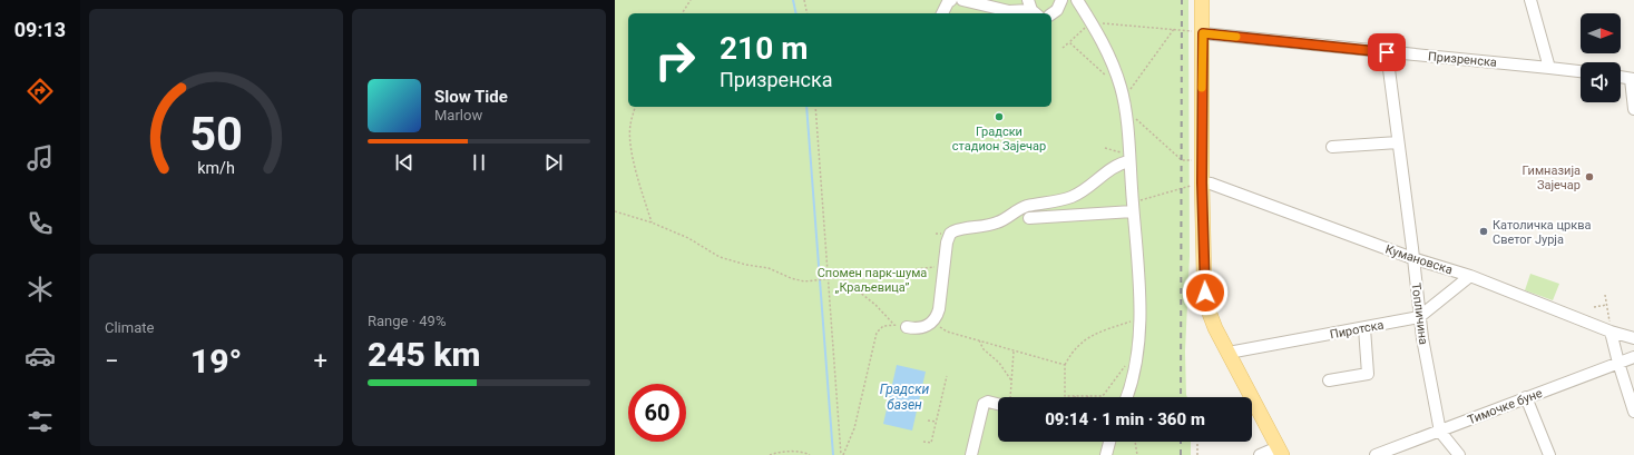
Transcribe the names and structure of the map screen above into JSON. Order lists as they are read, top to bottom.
{
  "streets": {
    "street": [
      "Призренска",
      "Кумановска",
      "Топличина",
      "Пиротска",
      "Тимочке буне"
    ]
  },
  "crossings": [
    ["Призренска", "Топличина"],
    ["Кумановска", "Топличина"],
    ["Кумановска", "Пиротска"],
    ["Топличина", "Пиротска"],
    ["Топличина", "Тимочке буне"]
  ],
  "water": ["Градски базен"],
  "parks": ["Спомен парк-шума „Краљевица”"],
  "places": ["Градски стадион Зајечар", "Гимназија Зајечар", "Католичка црква Светог Јурја"],
  "north": "right",
  "page": {
    "tabs": "09:13",
    "turn": ["210 m", "Призренска"],
    "song": ["Slow Tide", "Marlow"],
    "tile": [
      "Climate",
      ["Range · 49%", "245 km"]
    ],
    "heat": ["−", "19°", "+"],
    "limit": "60",
    "trip": "09:14 · 1 min · 360 m",
    "gauge": ["50", "km/h"]
  }
}
